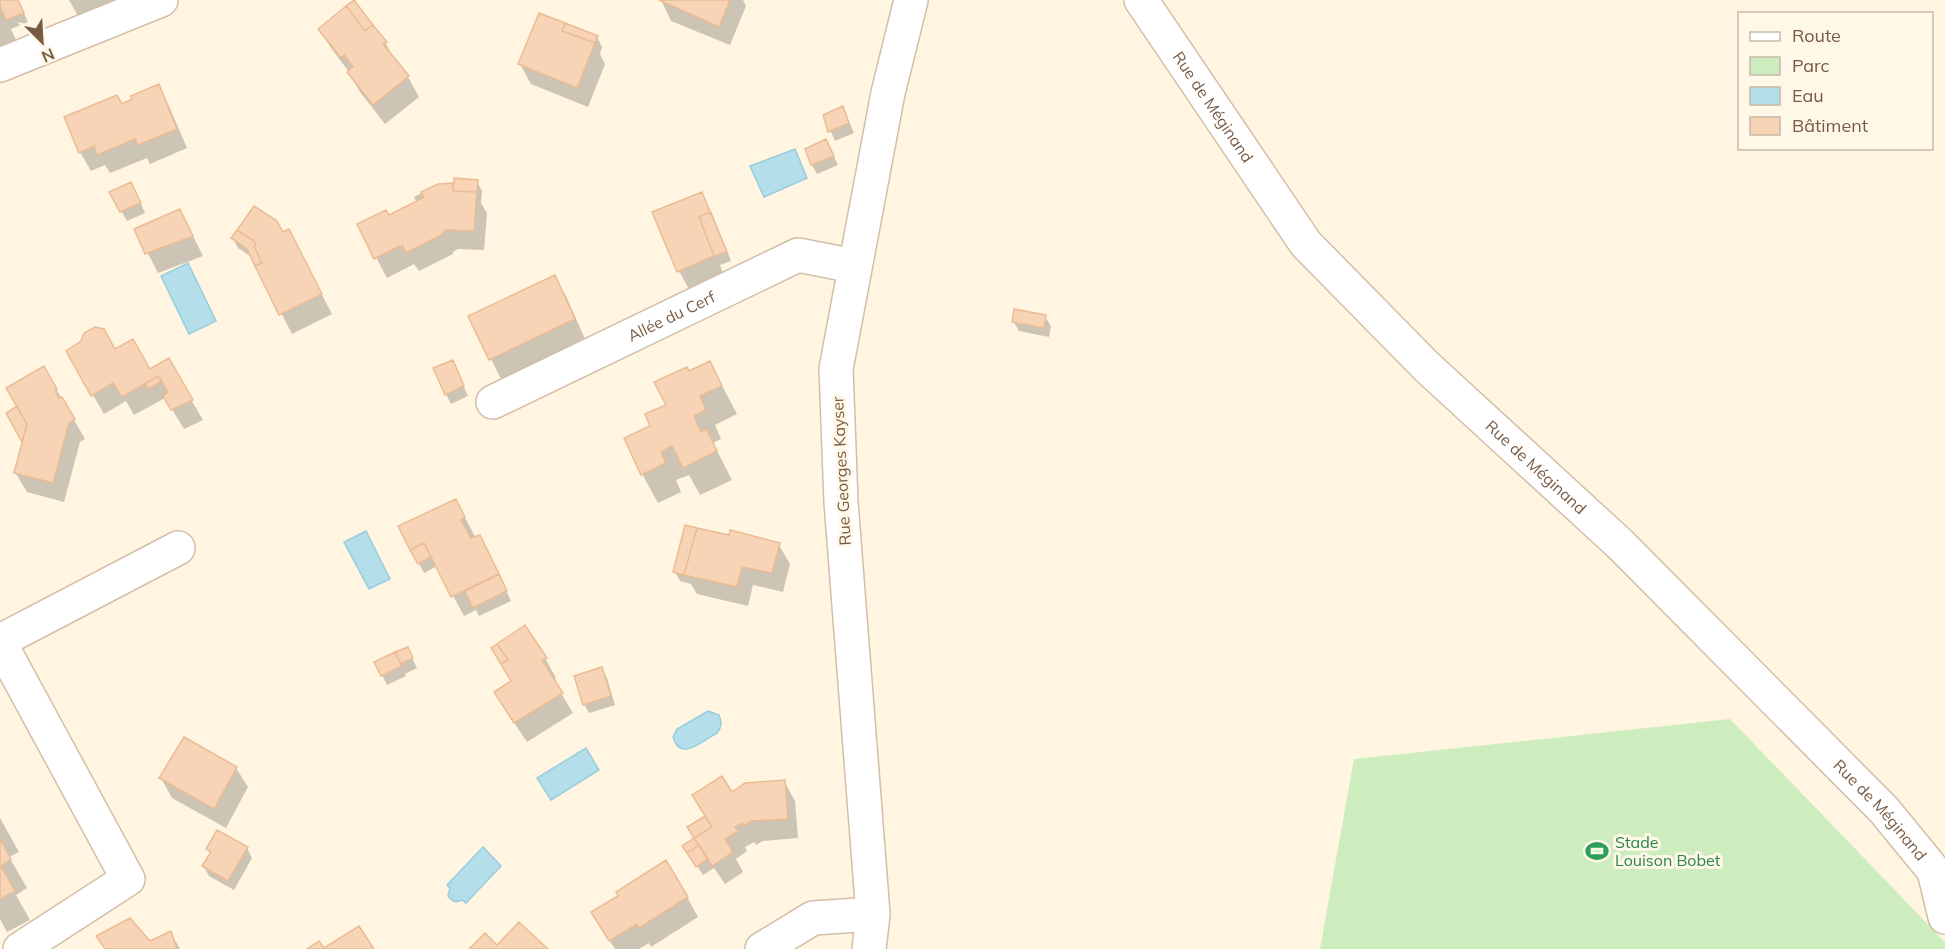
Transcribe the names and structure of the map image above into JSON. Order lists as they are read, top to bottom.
{
  "streets": {
    "street": ["Rue de Méginand", "Allée du Cerf", "Rue Georges Kayser"]
  },
  "crossings": [
    ["Allée du Cerf", "Rue Georges Kayser"]
  ],
  "places": {
    "sports": ["Stade Louison Bobet"]
  },
  "legend": [
    "Route",
    "Parc",
    "Eau",
    "Bâtiment"
  ],
  "north": "bottom right"
}
